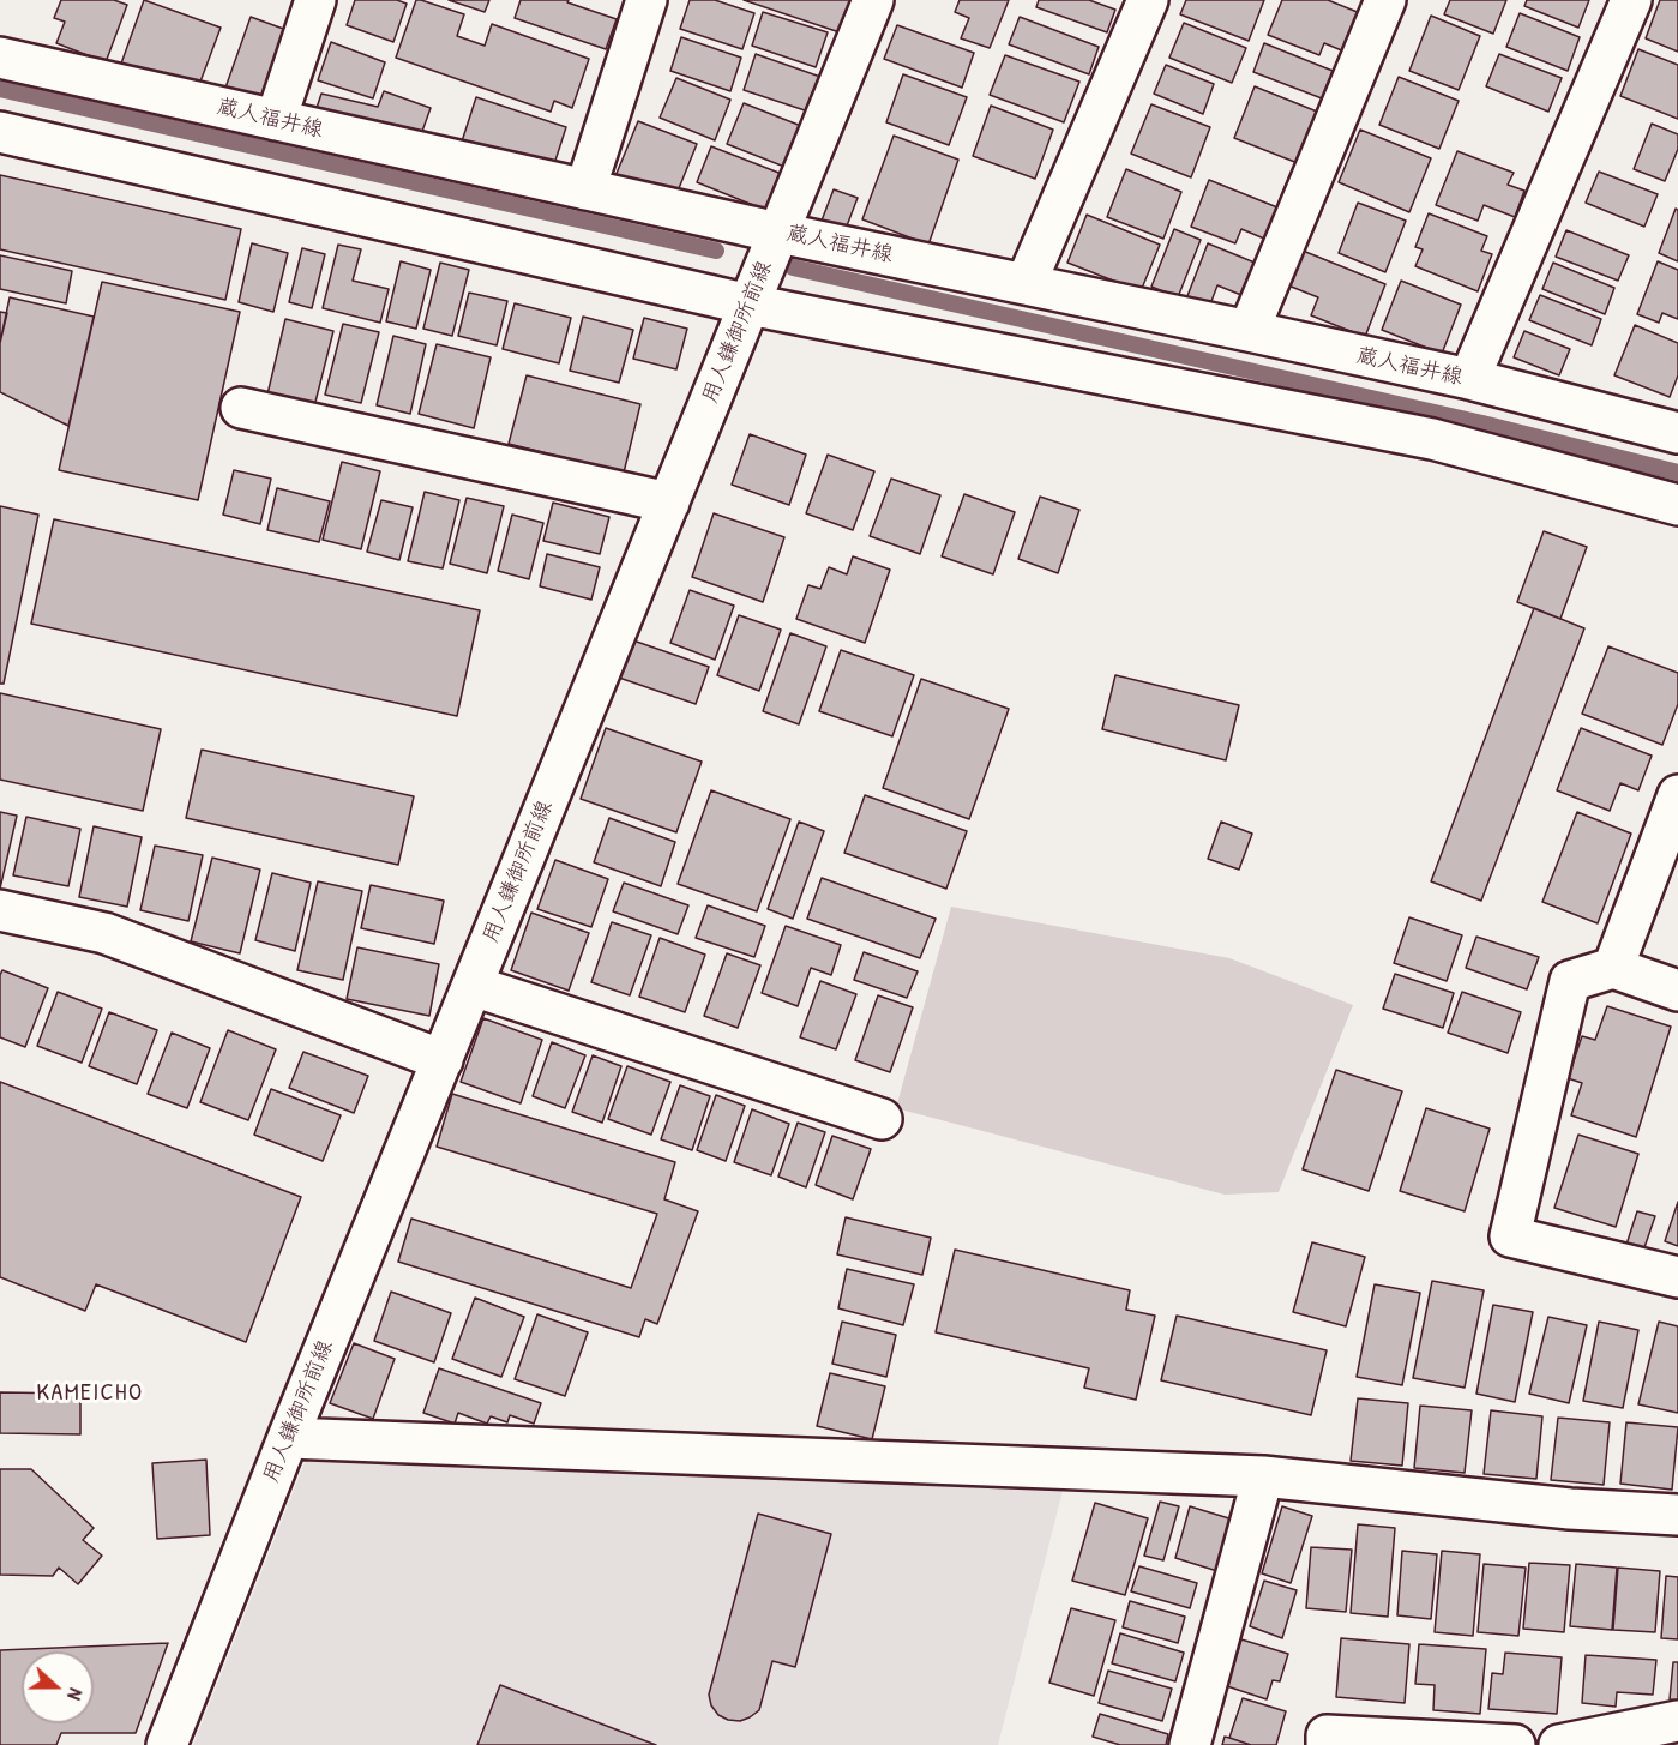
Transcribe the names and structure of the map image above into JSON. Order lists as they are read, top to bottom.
{
  "streets": {
    "street": ["蔵人福井線", "用人鎌御所前線"]
  },
  "crossings": [
    ["蔵人福井線", "用人鎌御所前線"]
  ],
  "districts": ["KAMEICHO"],
  "north": "right"
}
